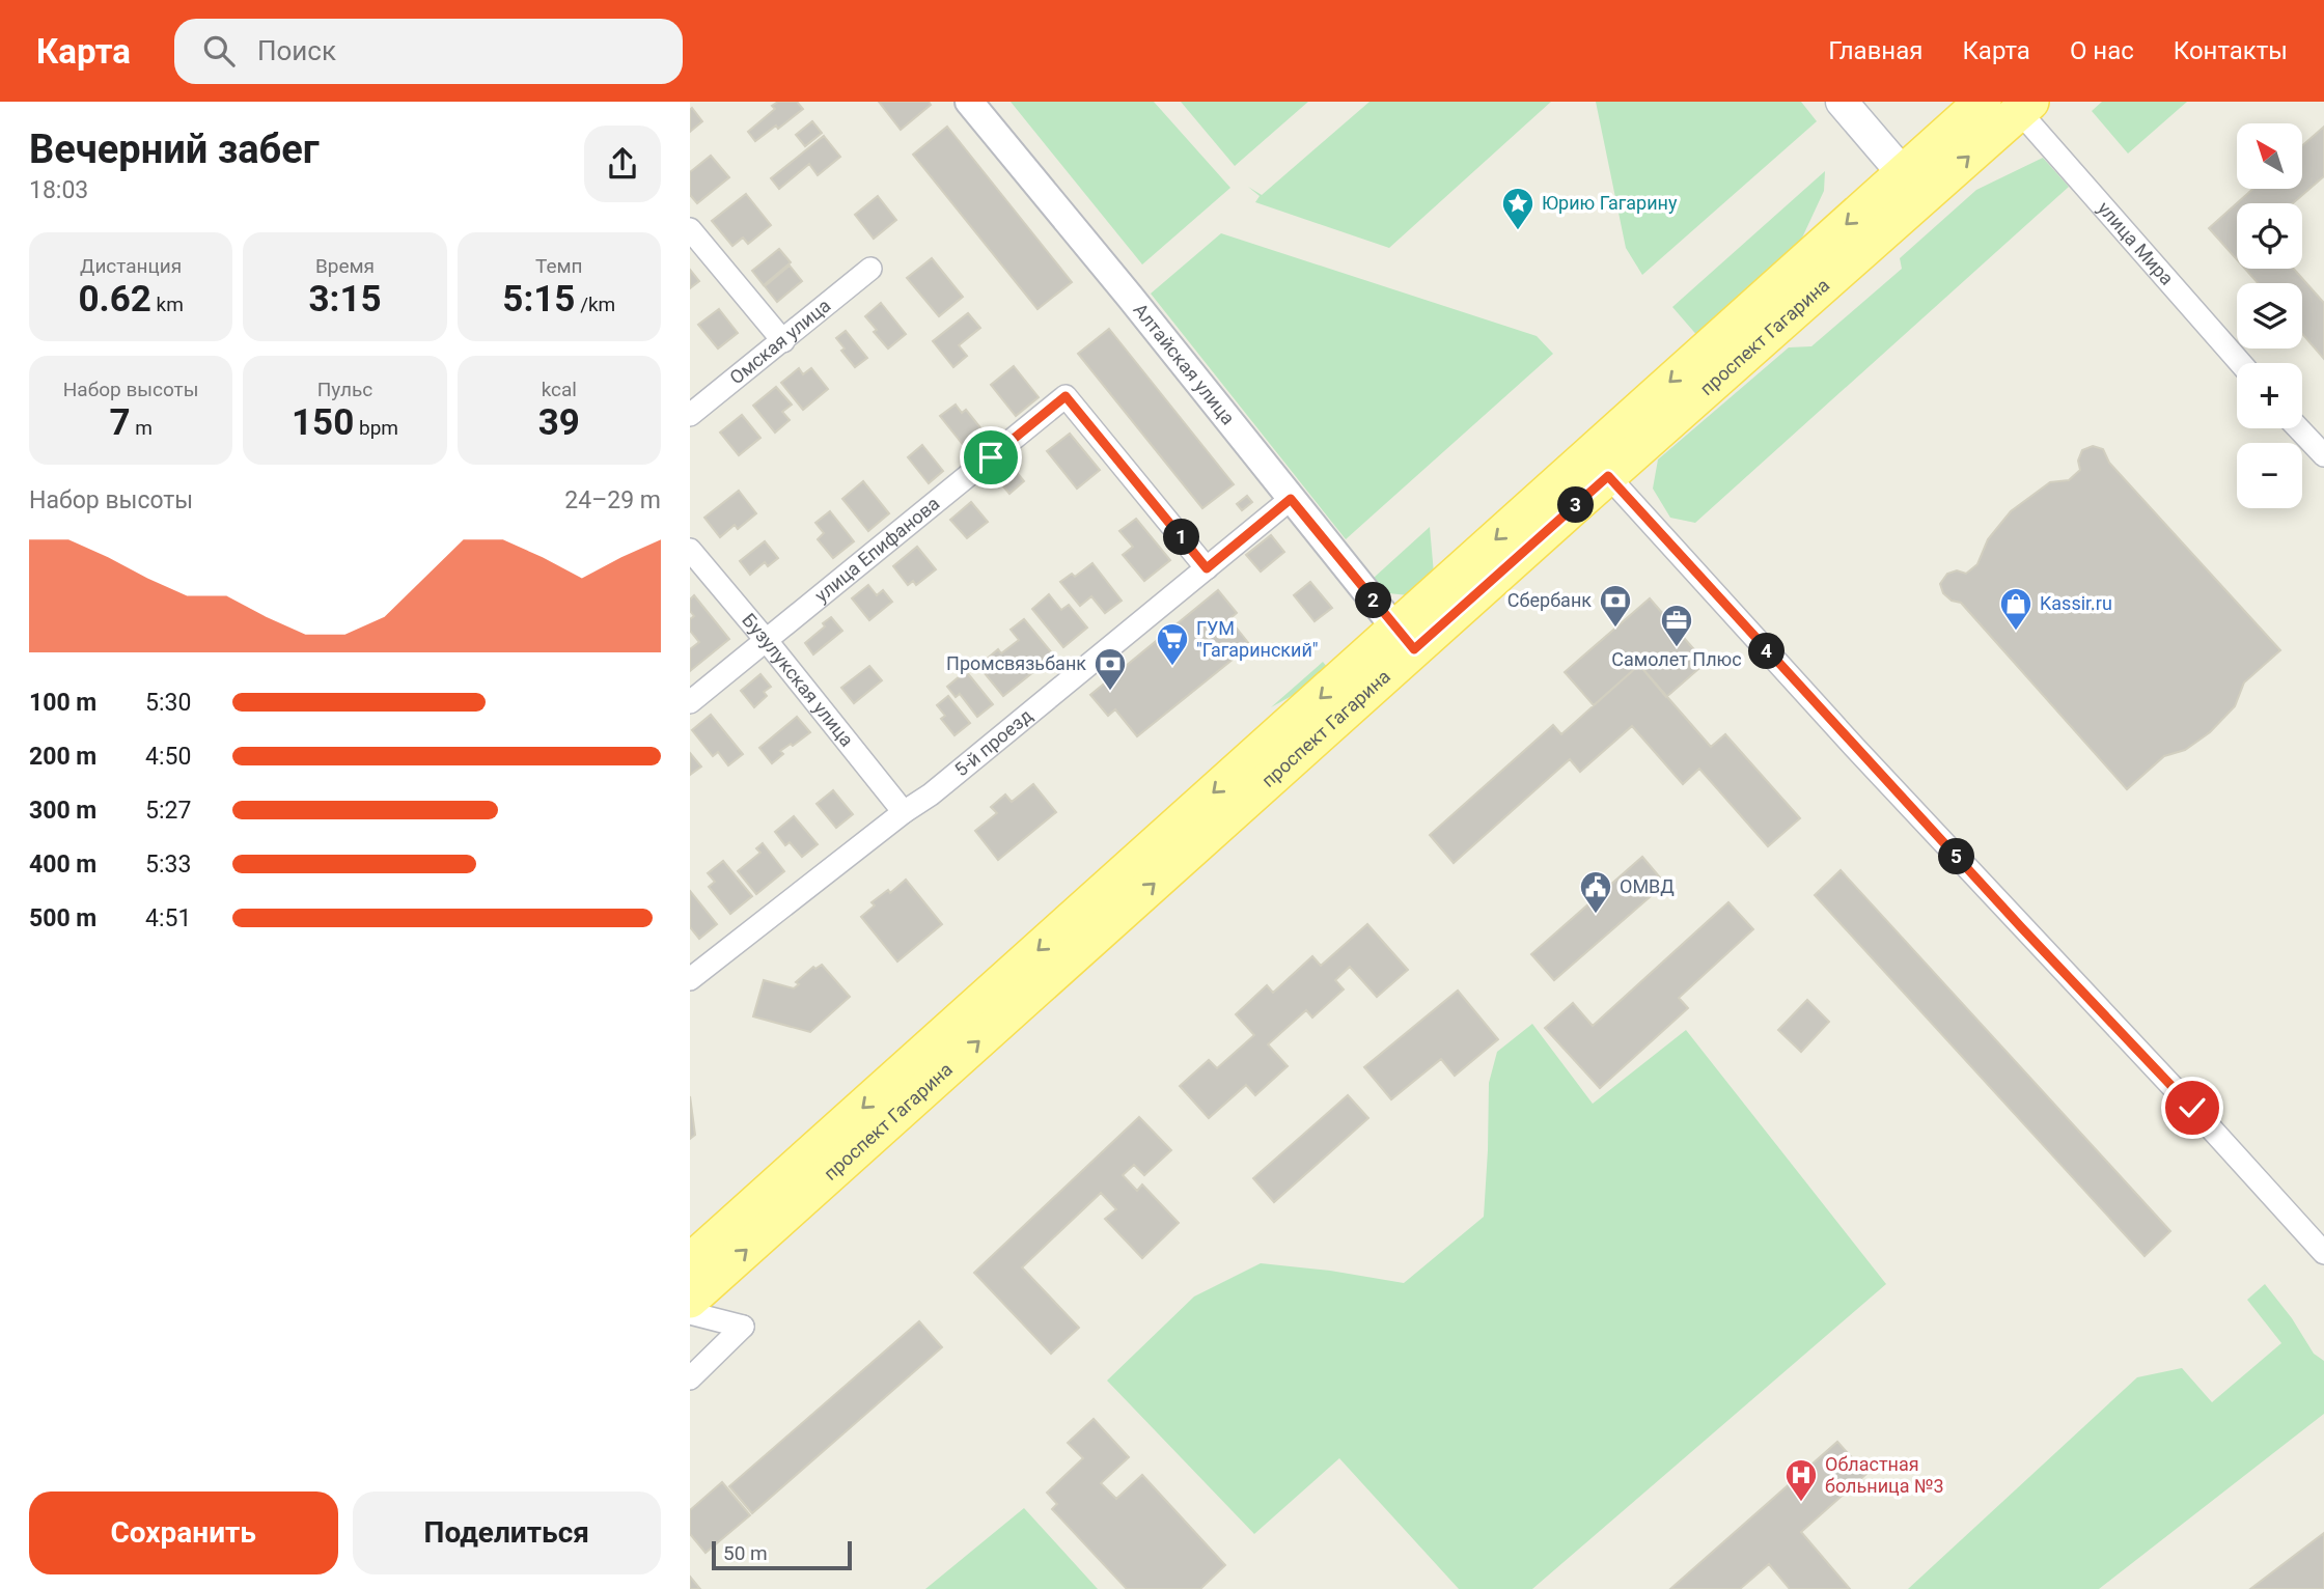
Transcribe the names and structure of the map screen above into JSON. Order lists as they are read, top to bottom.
{
  "streets": {
    "main road": ["проспект Гагарина"],
    "street": [
      "улица Мира",
      "Омская улица",
      "Алтайская улица",
      "улица Епифанова",
      "Бузулукская улица",
      "5-й проезд"
    ]
  },
  "crossings": [
    ["улица Мира", "проспект Гагарина"],
    ["проспект Гагарина", "Алтайская улица"],
    ["Алтайская улица", "5-й проезд"],
    ["улица Епифанова", "Бузулукская улица"],
    ["улица Епифанова", "5-й проезд"],
    ["Бузулукская улица", "5-й проезд"]
  ],
  "places": {
    "place": ["Юрию Гагарину"],
    "bank": ["Сбербанк", "Промсвязьбанк"],
    "shop": ["Kassir.ru"],
    "office": ["Самолет Плюс"],
    "supermarket": ["ГУМ \"Гагаринский\""],
    "public building": ["ОМВД"],
    "hospital": ["Областная больница №3"]
  },
  "scale_bar": "50 m",
  "north": "top left",
  "page": {
    "header": "Карта",
    "search": "Поиск",
    "nav": [
      "Главная",
      "Карта",
      "О нас",
      "Контакты"
    ],
    "heading": ["Вечерний забег", "18:03"],
    "map_buttons": ["+", "−"],
    "stats": [
      ["Дистанция", "0.62 km"],
      ["Время", "3:15"],
      ["Темп", "5:15 /km"],
      ["Набор высоты", "7 m"],
      ["Пульс", "150 bpm"],
      ["kcal", "39"]
    ],
    "chart": ["Набор высоты", "24–29 m"],
    "pins": [
      "3",
      "1",
      "2",
      "4",
      "5"
    ],
    "list": [
      {
        "name": "100 m",
        "note": "5:30"
      },
      {
        "name": "200 m",
        "note": "4:50"
      },
      {
        "name": "300 m",
        "note": "5:27"
      },
      {
        "name": "400 m",
        "note": "5:33"
      },
      {
        "name": "500 m",
        "note": "4:51"
      }
    ],
    "buttons": ["Сохранить", "Поделиться"],
    "scale": "50 m"
  }
}
